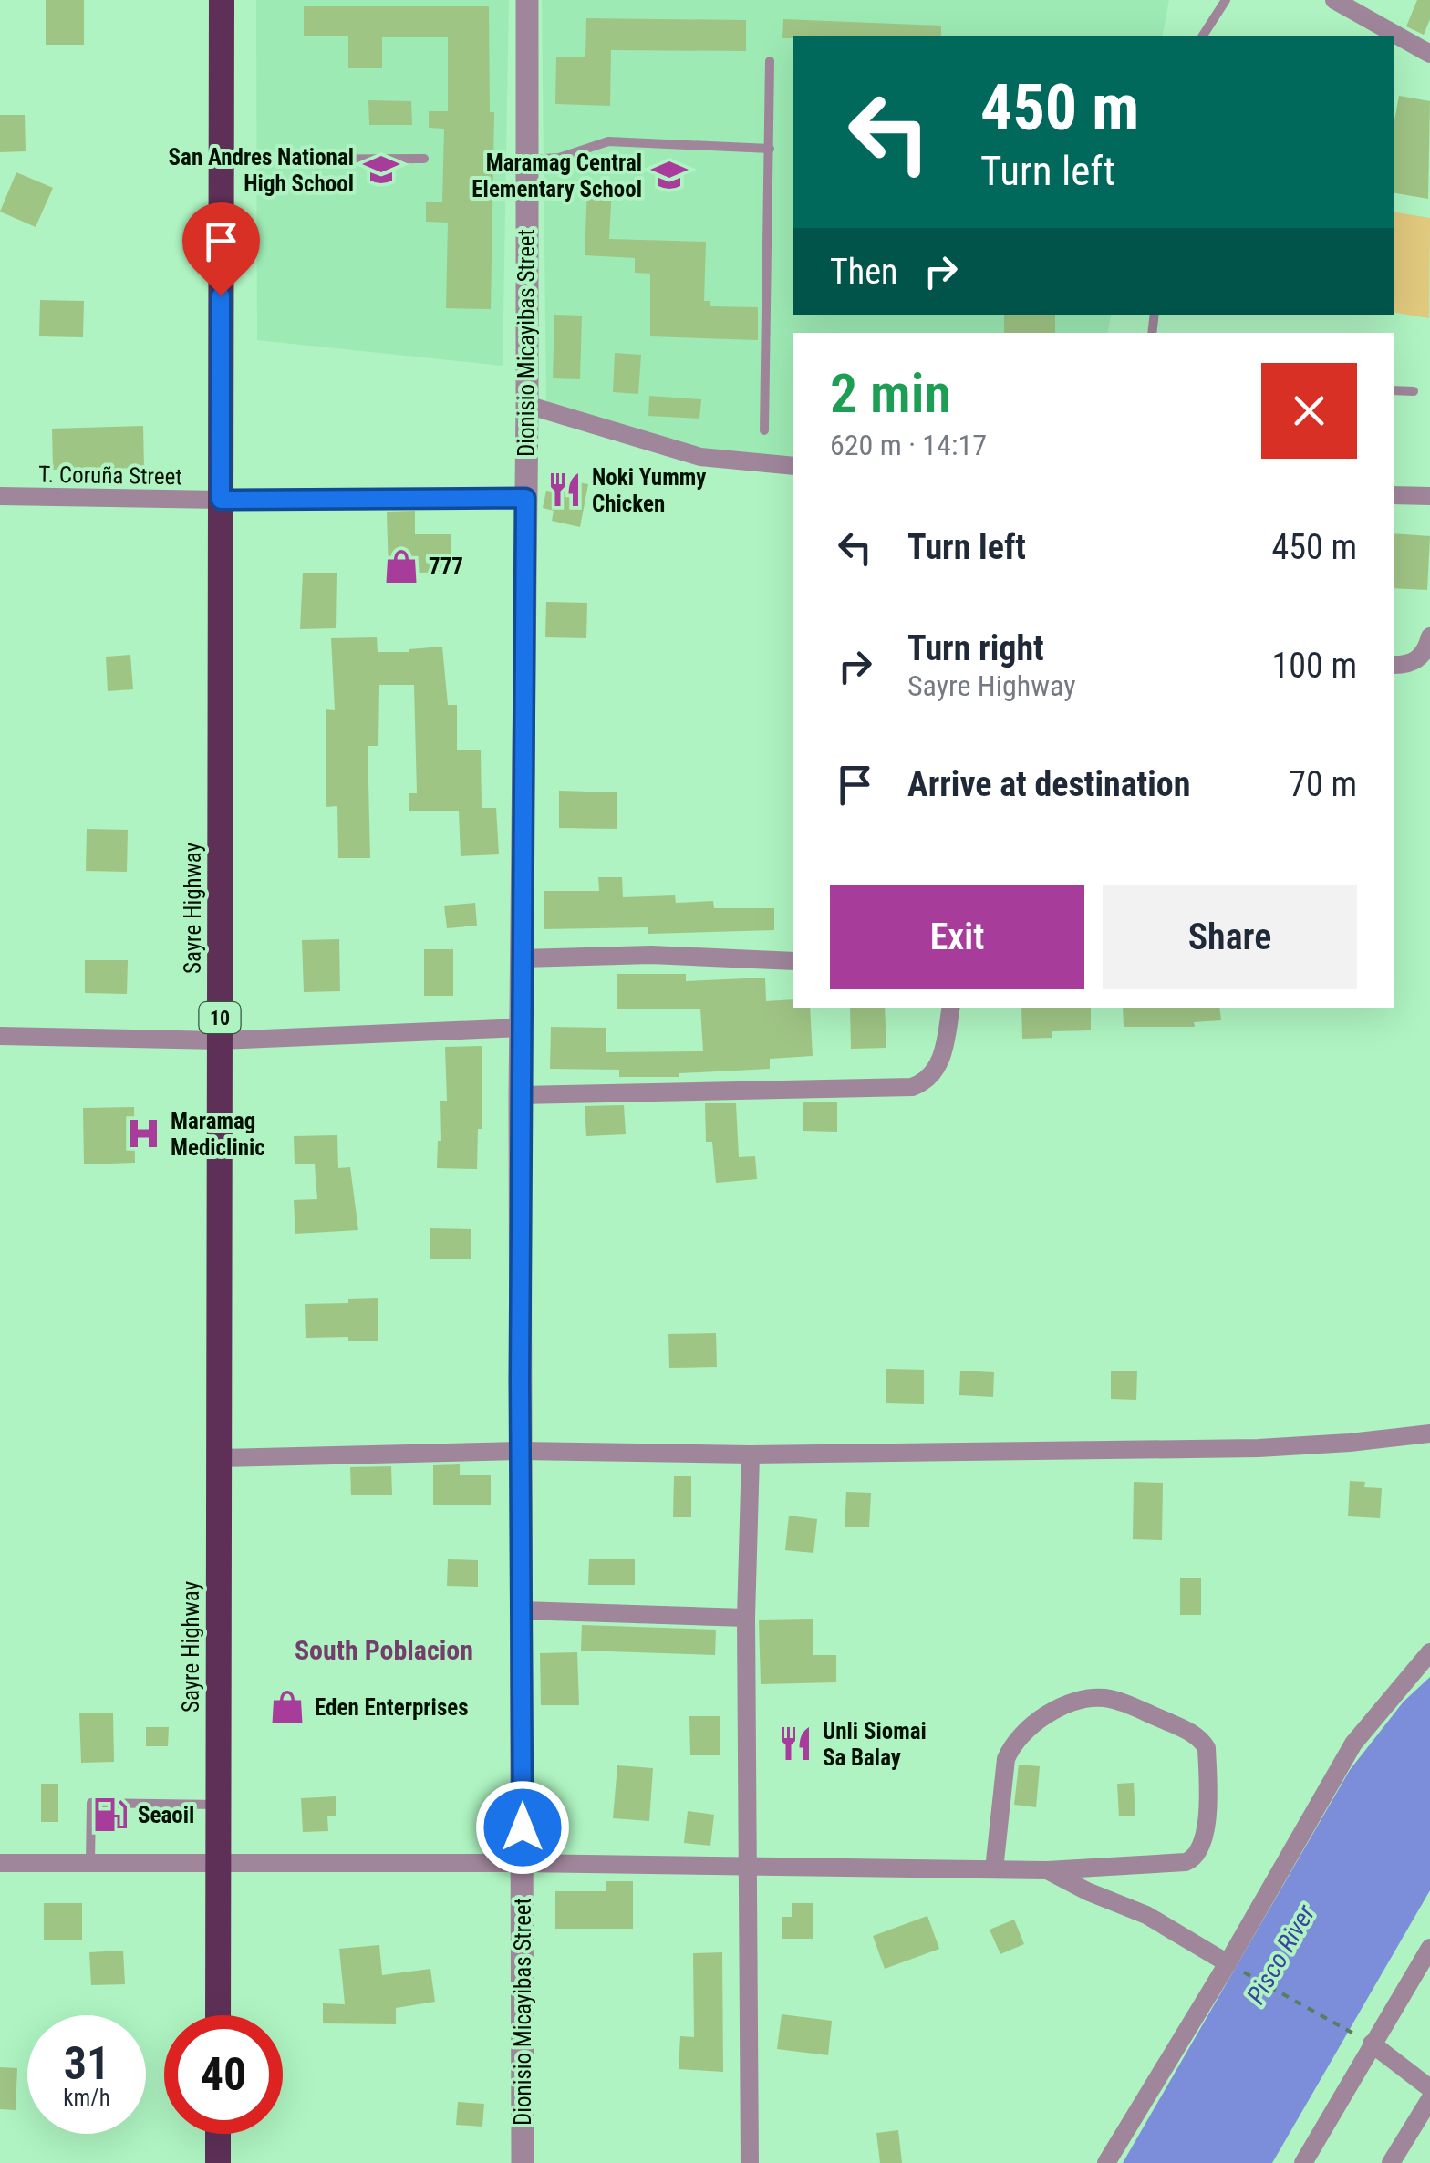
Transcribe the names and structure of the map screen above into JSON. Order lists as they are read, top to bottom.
{
  "streets": {
    "highway": ["Sayre Highway", "10"],
    "street": ["Dionisio Micayibas Street", "T. Coruña Street"]
  },
  "crossings": [
    ["Dionisio Micayibas Street", "T. Coruña Street"],
    ["T. Coruña Street", "Sayre Highway"]
  ],
  "districts": ["South Poblacion"],
  "water": ["Pisco River"],
  "places": {
    "school or university": ["San Andres National High School", "Maramag Central Elementary School"],
    "restaurant": ["Noki Yummy Chicken", "Unli Siomai Sa Balay"],
    "shop": ["777", "Eden Enterprises"],
    "hospital": ["Maramag Mediclinic"],
    "fuel station": ["Seaoil"]
  },
  "page": {
    "turn": ["450 m", "Turn left"],
    "then": "Then",
    "heading": ["2 min", "620 m · 14:17"],
    "list": [
      {
        "name": "Turn left",
        "value": "450 m"
      },
      {
        "name": "Turn right",
        "note": "Sayre Highway",
        "value": "100 m"
      },
      {
        "name": "Arrive at destination",
        "value": "70 m"
      }
    ],
    "buttons": ["Exit", "Share"],
    "speed": "31 km/h",
    "limit": "40"
  }
}
